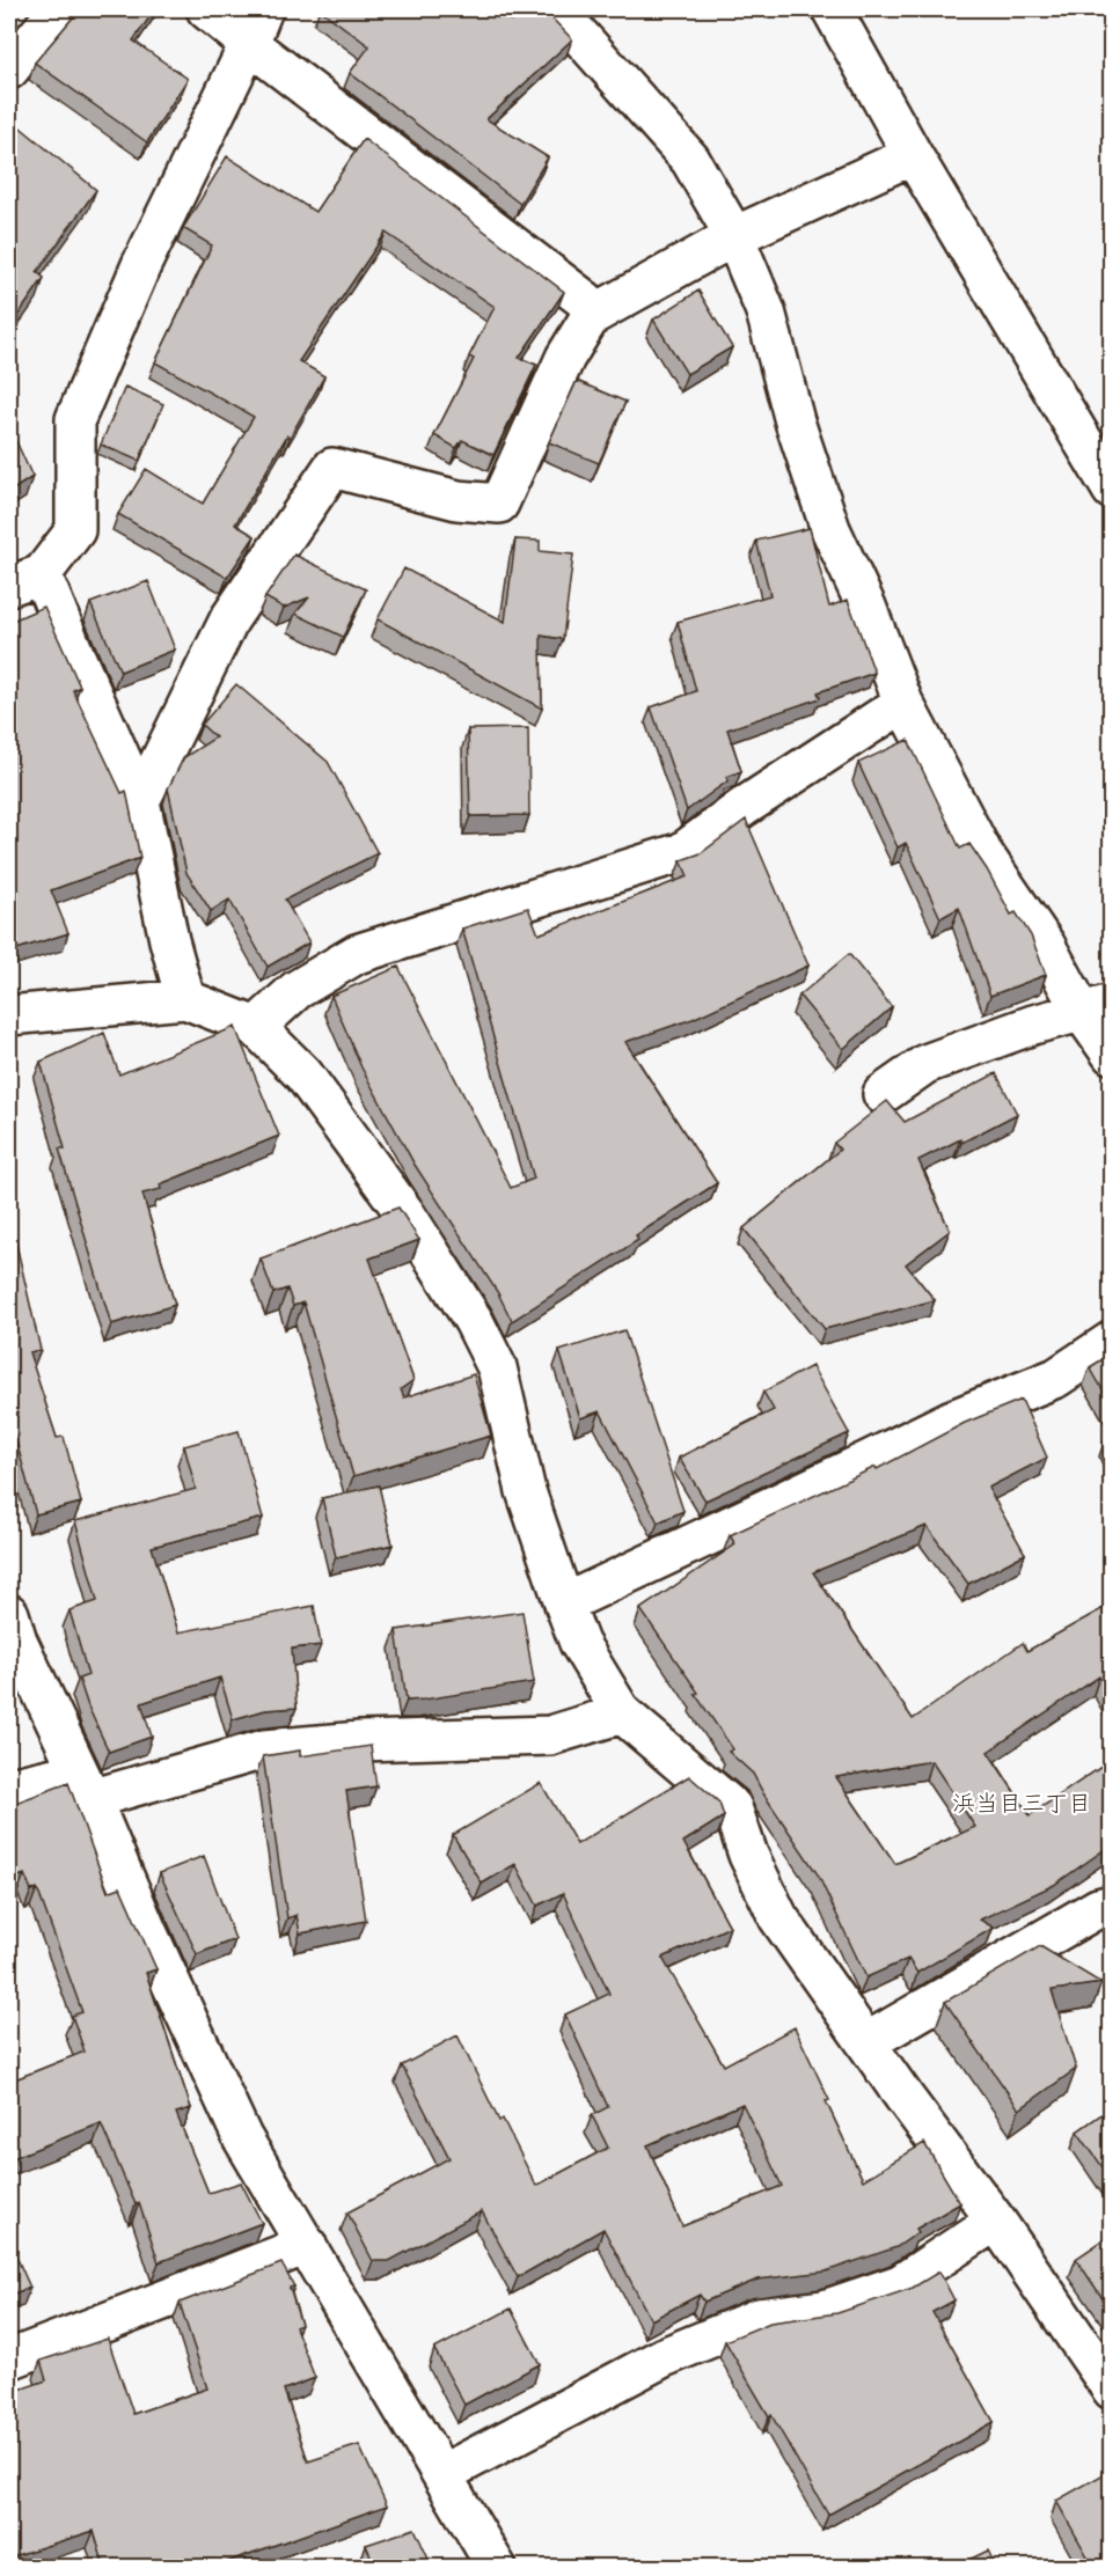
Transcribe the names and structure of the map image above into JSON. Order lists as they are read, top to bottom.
{
  "districts": ["浜当目三丁目"]
}
